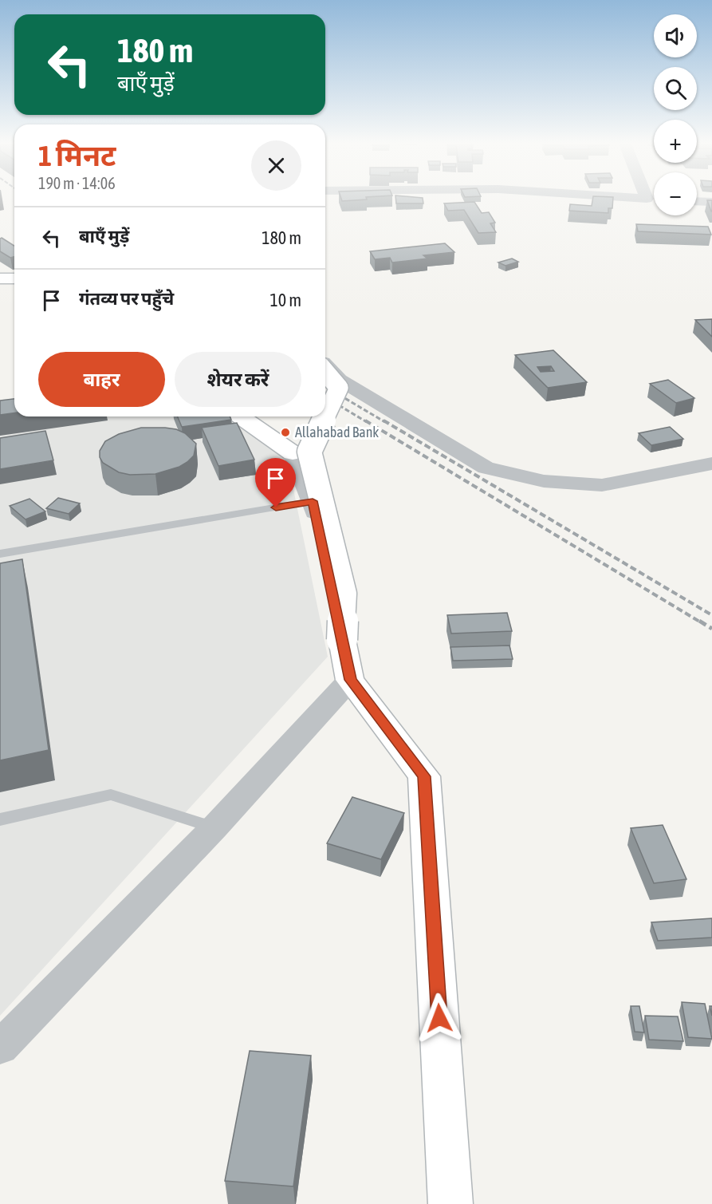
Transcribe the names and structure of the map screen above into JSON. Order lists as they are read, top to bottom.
{
  "places": ["Allahabad Bank"],
  "page": {
    "map_buttons": ["+", "−"],
    "turn": ["180 m", "बाएँ मुड़ें"],
    "heading": ["1 मिनट", "190 m · 14:06"],
    "list": [
      {
        "name": "बाएँ मुड़ें",
        "value": "180 m"
      },
      {
        "name": "गंतव्य पर पहुँचे",
        "value": "10 m"
      }
    ],
    "buttons": ["बाहर", "शेयर करें"]
  }
}
